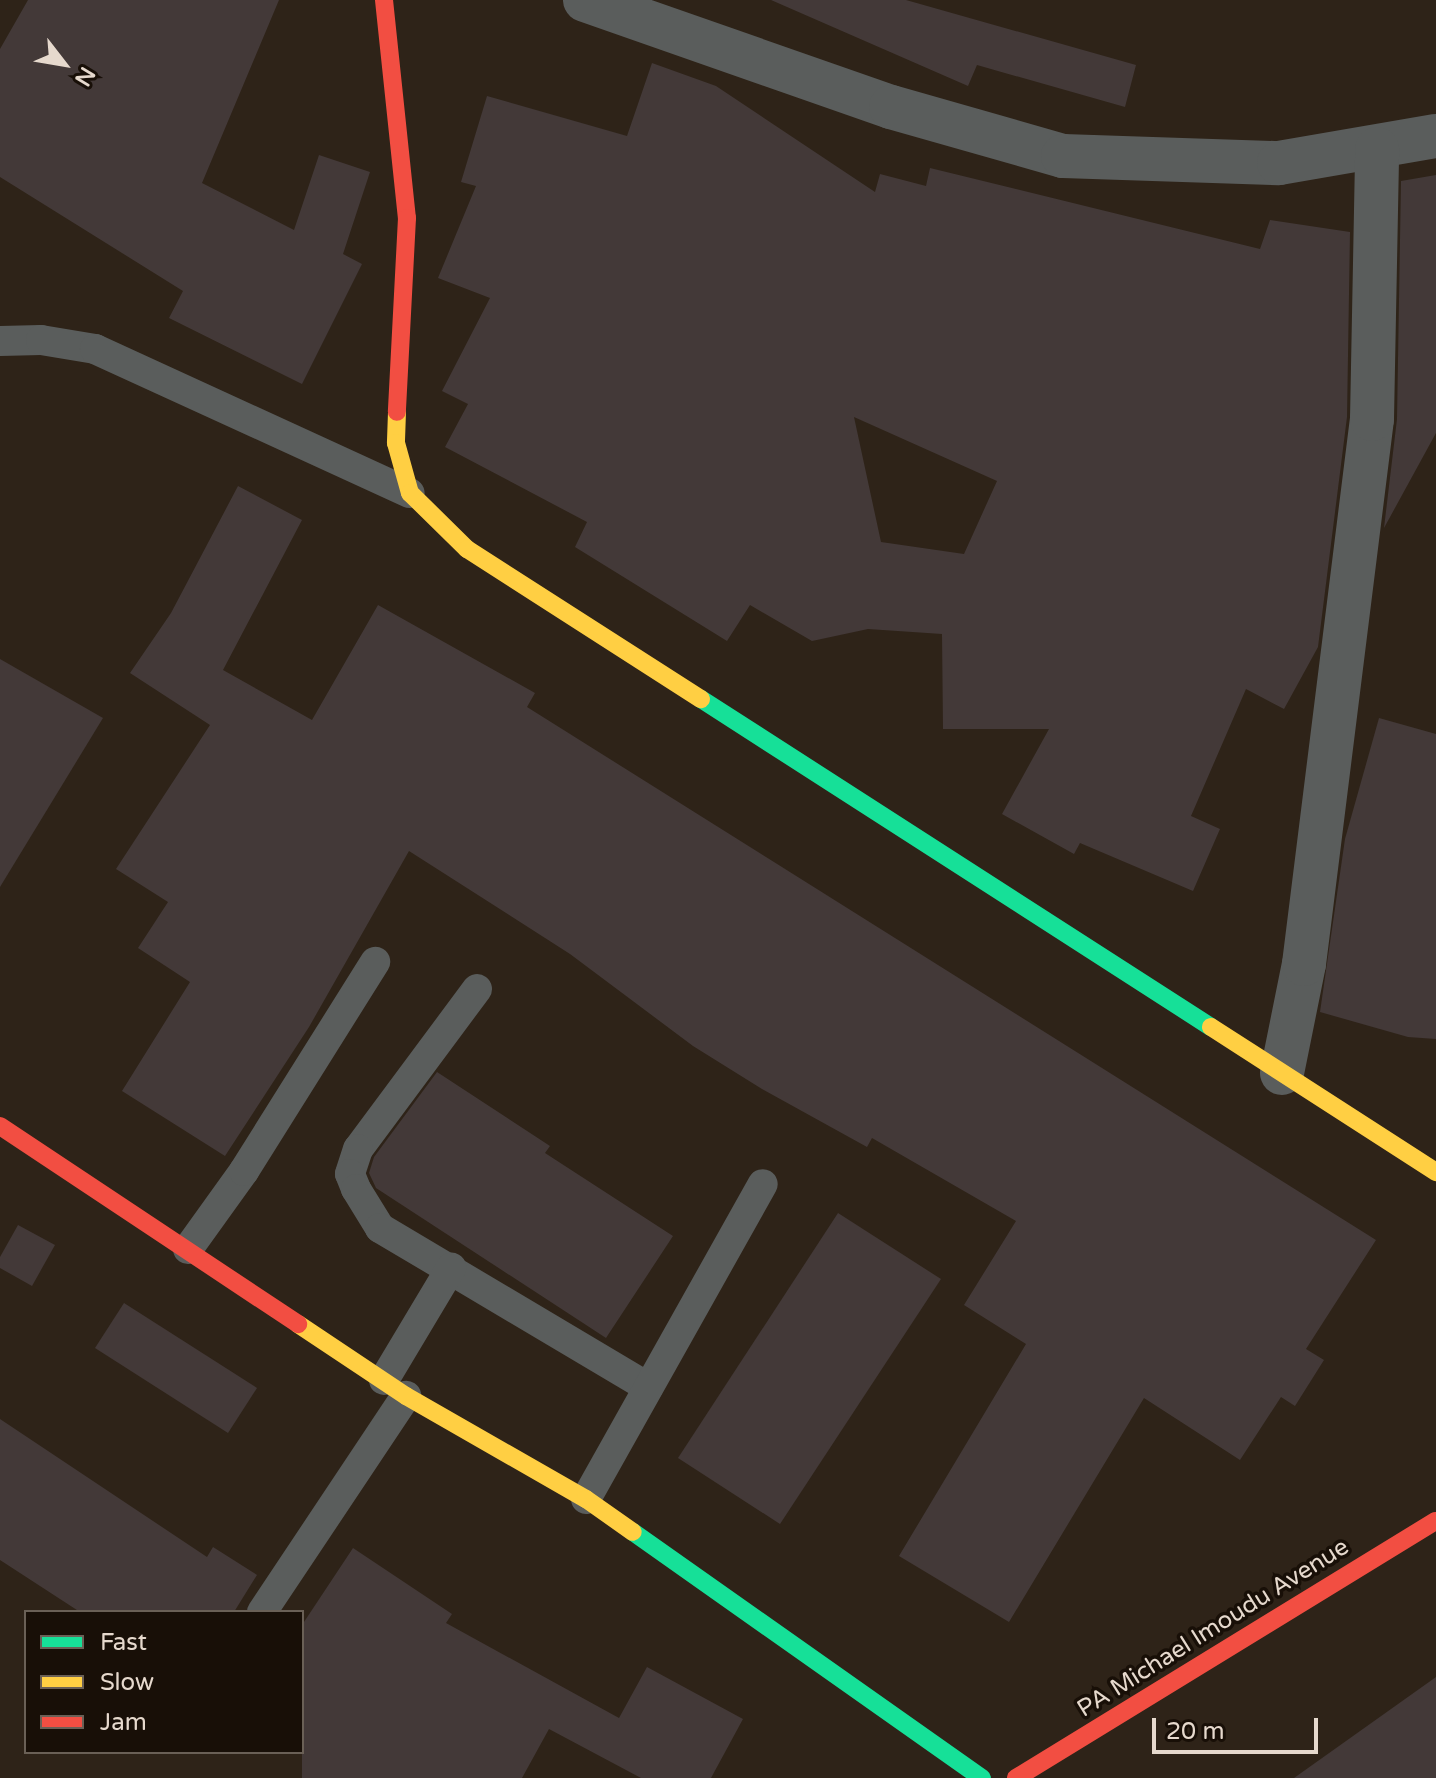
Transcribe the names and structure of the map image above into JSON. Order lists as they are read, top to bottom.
{
  "streets": {
    "street": ["PA Michael Imoudu Avenue"]
  },
  "legend": ["Fast", "Slow", "Jam"],
  "scale_bar": "20 m",
  "north": "bottom right"
}
